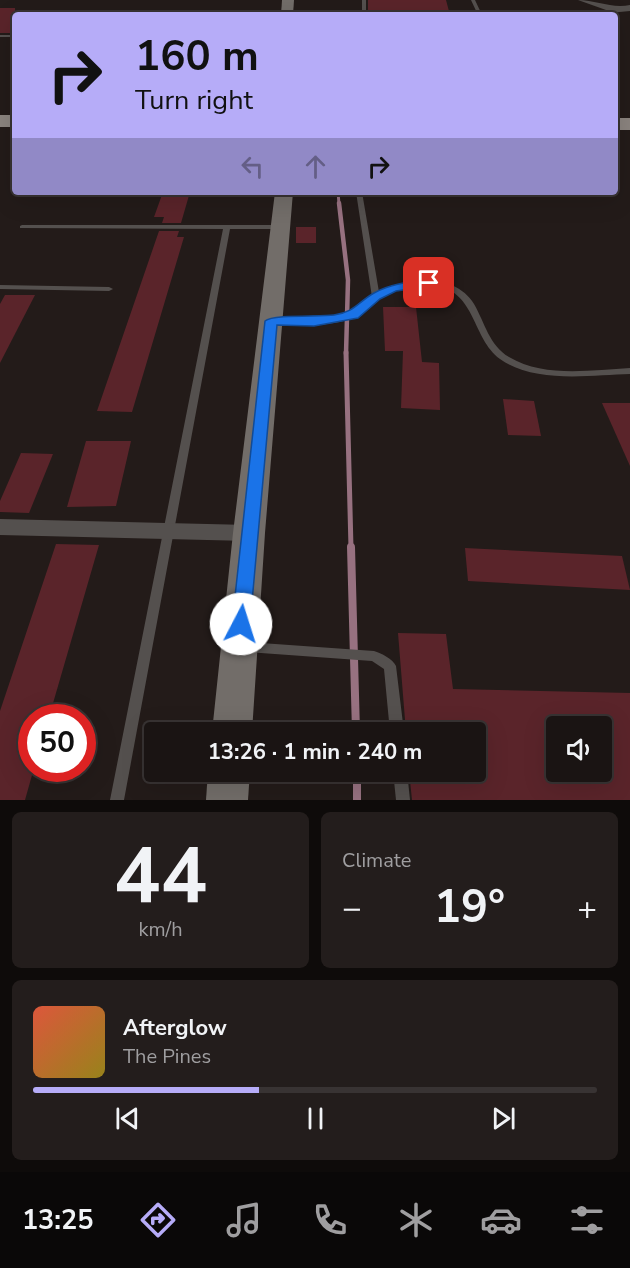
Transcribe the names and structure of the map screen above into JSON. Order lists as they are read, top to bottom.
{
  "page": {
    "turn": ["160 m", "Turn right"],
    "limit": "50",
    "trip": "13:26 · 1 min · 240 m",
    "tile": [
      ["44", "km/h"],
      "Climate"
    ],
    "heat": ["−", "19°", "+"],
    "song": ["Afterglow", "The Pines"],
    "tabs": "13:25"
  }
}
